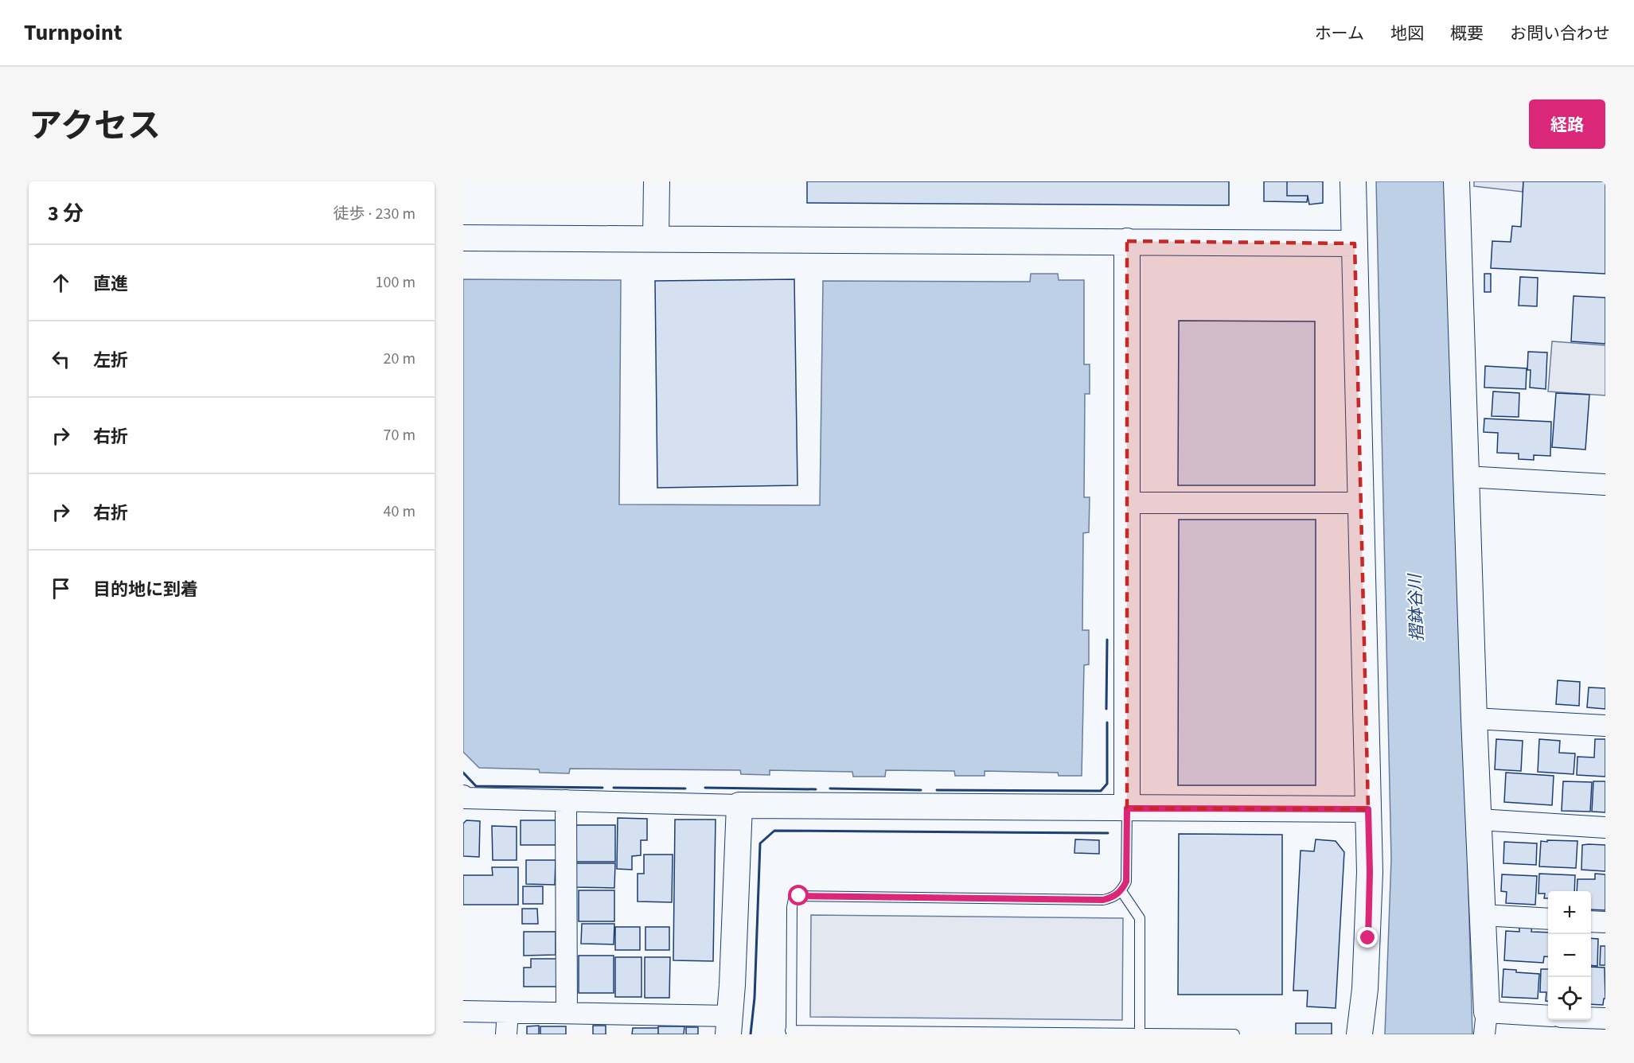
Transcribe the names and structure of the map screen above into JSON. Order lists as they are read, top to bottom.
{
  "water": ["摺鉢谷川"],
  "page": {
    "header": "Turnpoint",
    "nav": [
      "ホーム",
      "地図",
      "概要",
      "お問い合わせ"
    ],
    "title": "アクセス",
    "buttons": "経路",
    "heading": ["3 分", "徒歩 · 230 m"],
    "list": [
      ["直進", "100 m"],
      ["左折", "20 m"],
      ["右折", "70 m"],
      ["右折", "40 m"],
      "目的地に到着"
    ],
    "map_buttons": ["+", "−"]
  }
}
